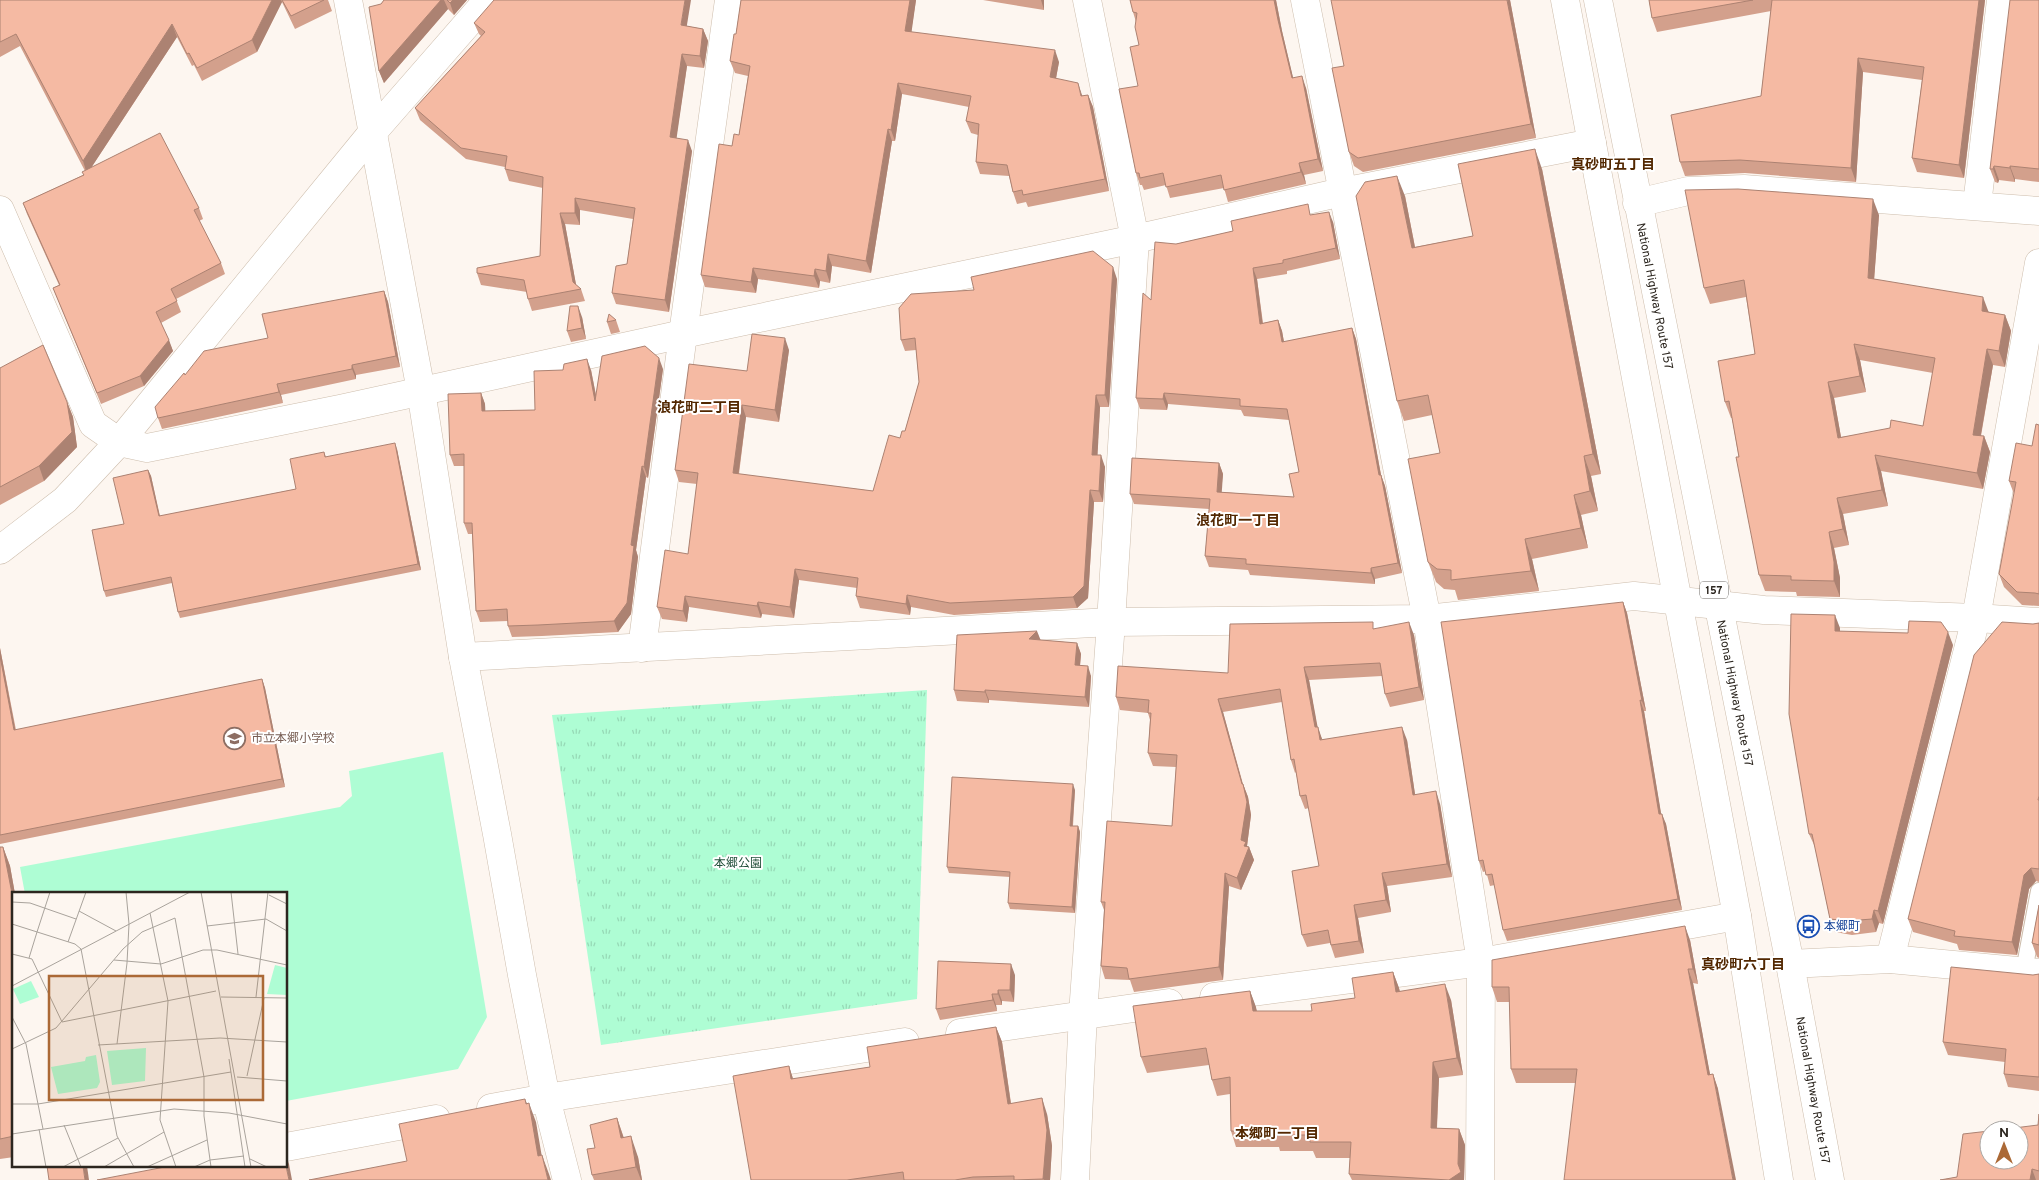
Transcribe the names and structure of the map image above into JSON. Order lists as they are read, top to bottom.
{
  "streets": {
    "main road": ["National Highway Route 157", "157"]
  },
  "districts": [
    "真砂町五丁目",
    "浪花町二丁目",
    "浪花町一丁目",
    "真砂町六丁目",
    "本郷町一丁目"
  ],
  "parks": ["本郷公園"],
  "places": {
    "school or university": ["市立本郷小学校"],
    "bus stop": ["本郷町"]
  },
  "north": "top"
}
